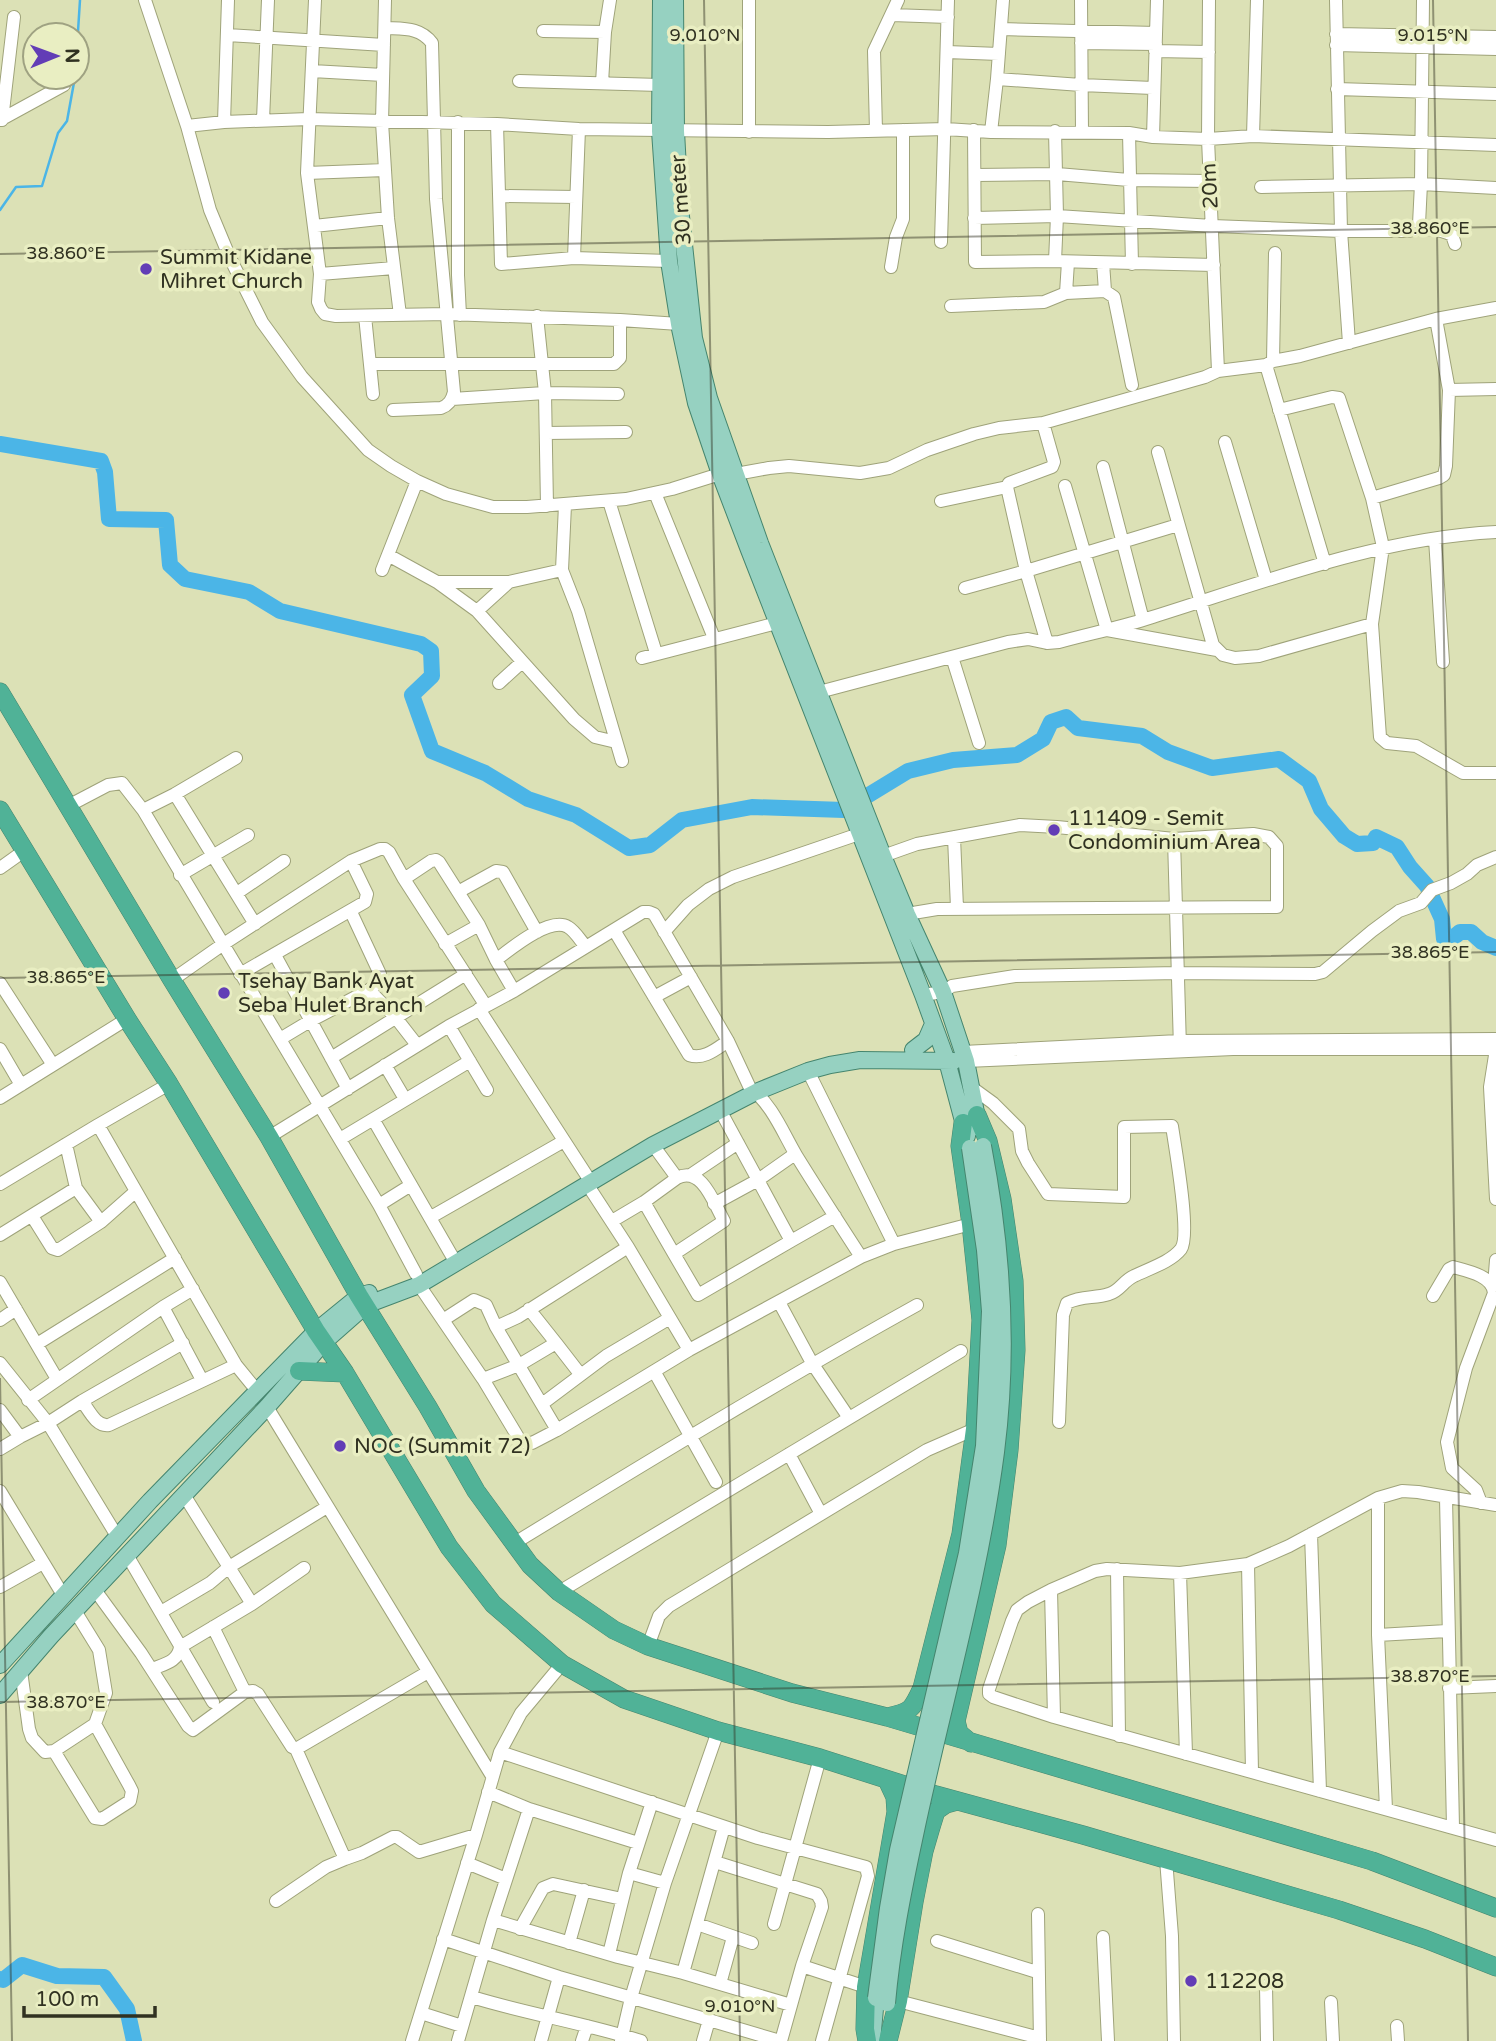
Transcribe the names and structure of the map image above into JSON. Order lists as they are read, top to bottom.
{
  "streets": {
    "main road": ["30 meter"],
    "street": ["20m"]
  },
  "places": [
    "Summit Kidane Mihret Church",
    "111409 - Semit Condominium Area",
    "Tsehay Bank Ayat Seba Hulet Branch",
    "NOC (Summit 72)",
    "112208"
  ],
  "scale_bar": "100 m",
  "north": "right",
  "coordinates": [
    "9.010°N",
    "9.015°N",
    "38.860°E",
    "38.865°E",
    "38.870°E"
  ]
}
